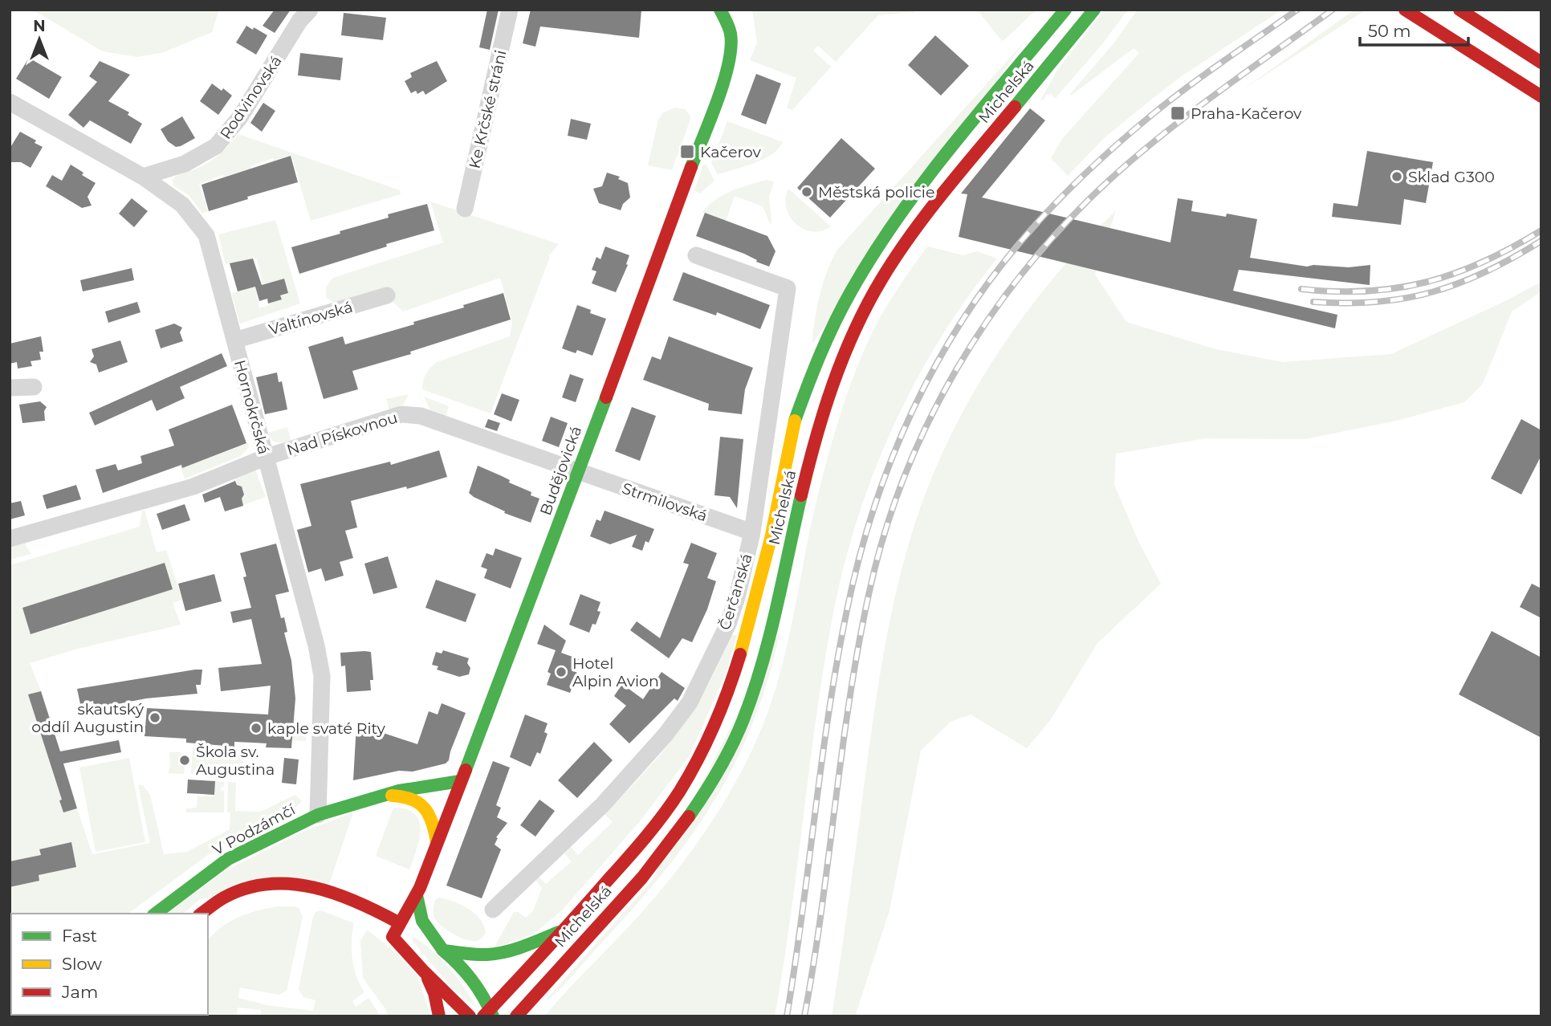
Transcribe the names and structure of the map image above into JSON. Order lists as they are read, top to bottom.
{
  "streets": {
    "main road": ["Michelská", "Budějovická", "V Podzámčí"],
    "street": [
      "Rodvinovská",
      "Ke Krčské stráni",
      "Valtínovská",
      "Hornokrčská",
      "Nad Pískovnou",
      "Strmilovská",
      "Čerčanská"
    ]
  },
  "crossings": [
    ["Rodvinovská", "Hornokrčská"],
    ["Valtínovská", "Hornokrčská"],
    ["Hornokrčská", "Nad Pískovnou"],
    ["Hornokrčská", "V Podzámčí"],
    ["Nad Pískovnou", "Budějovická"],
    ["Nad Pískovnou", "Strmilovská"],
    ["Budějovická", "Strmilovská"],
    ["Budějovická", "V Podzámčí"],
    ["Strmilovská", "Čerčanská"]
  ],
  "places": {
    "transit": ["Praha-Kačerov", "Kačerov"],
    "other": [
      "Sklad G300",
      "Městská policie",
      "Hotel Alpin Avion",
      "skautský oddíl Augustin",
      "kaple svaté Rity",
      "Škola sv. Augustina"
    ]
  },
  "legend": ["Fast", "Slow", "Jam"],
  "scale_bar": "50 m",
  "north": "top"
}
